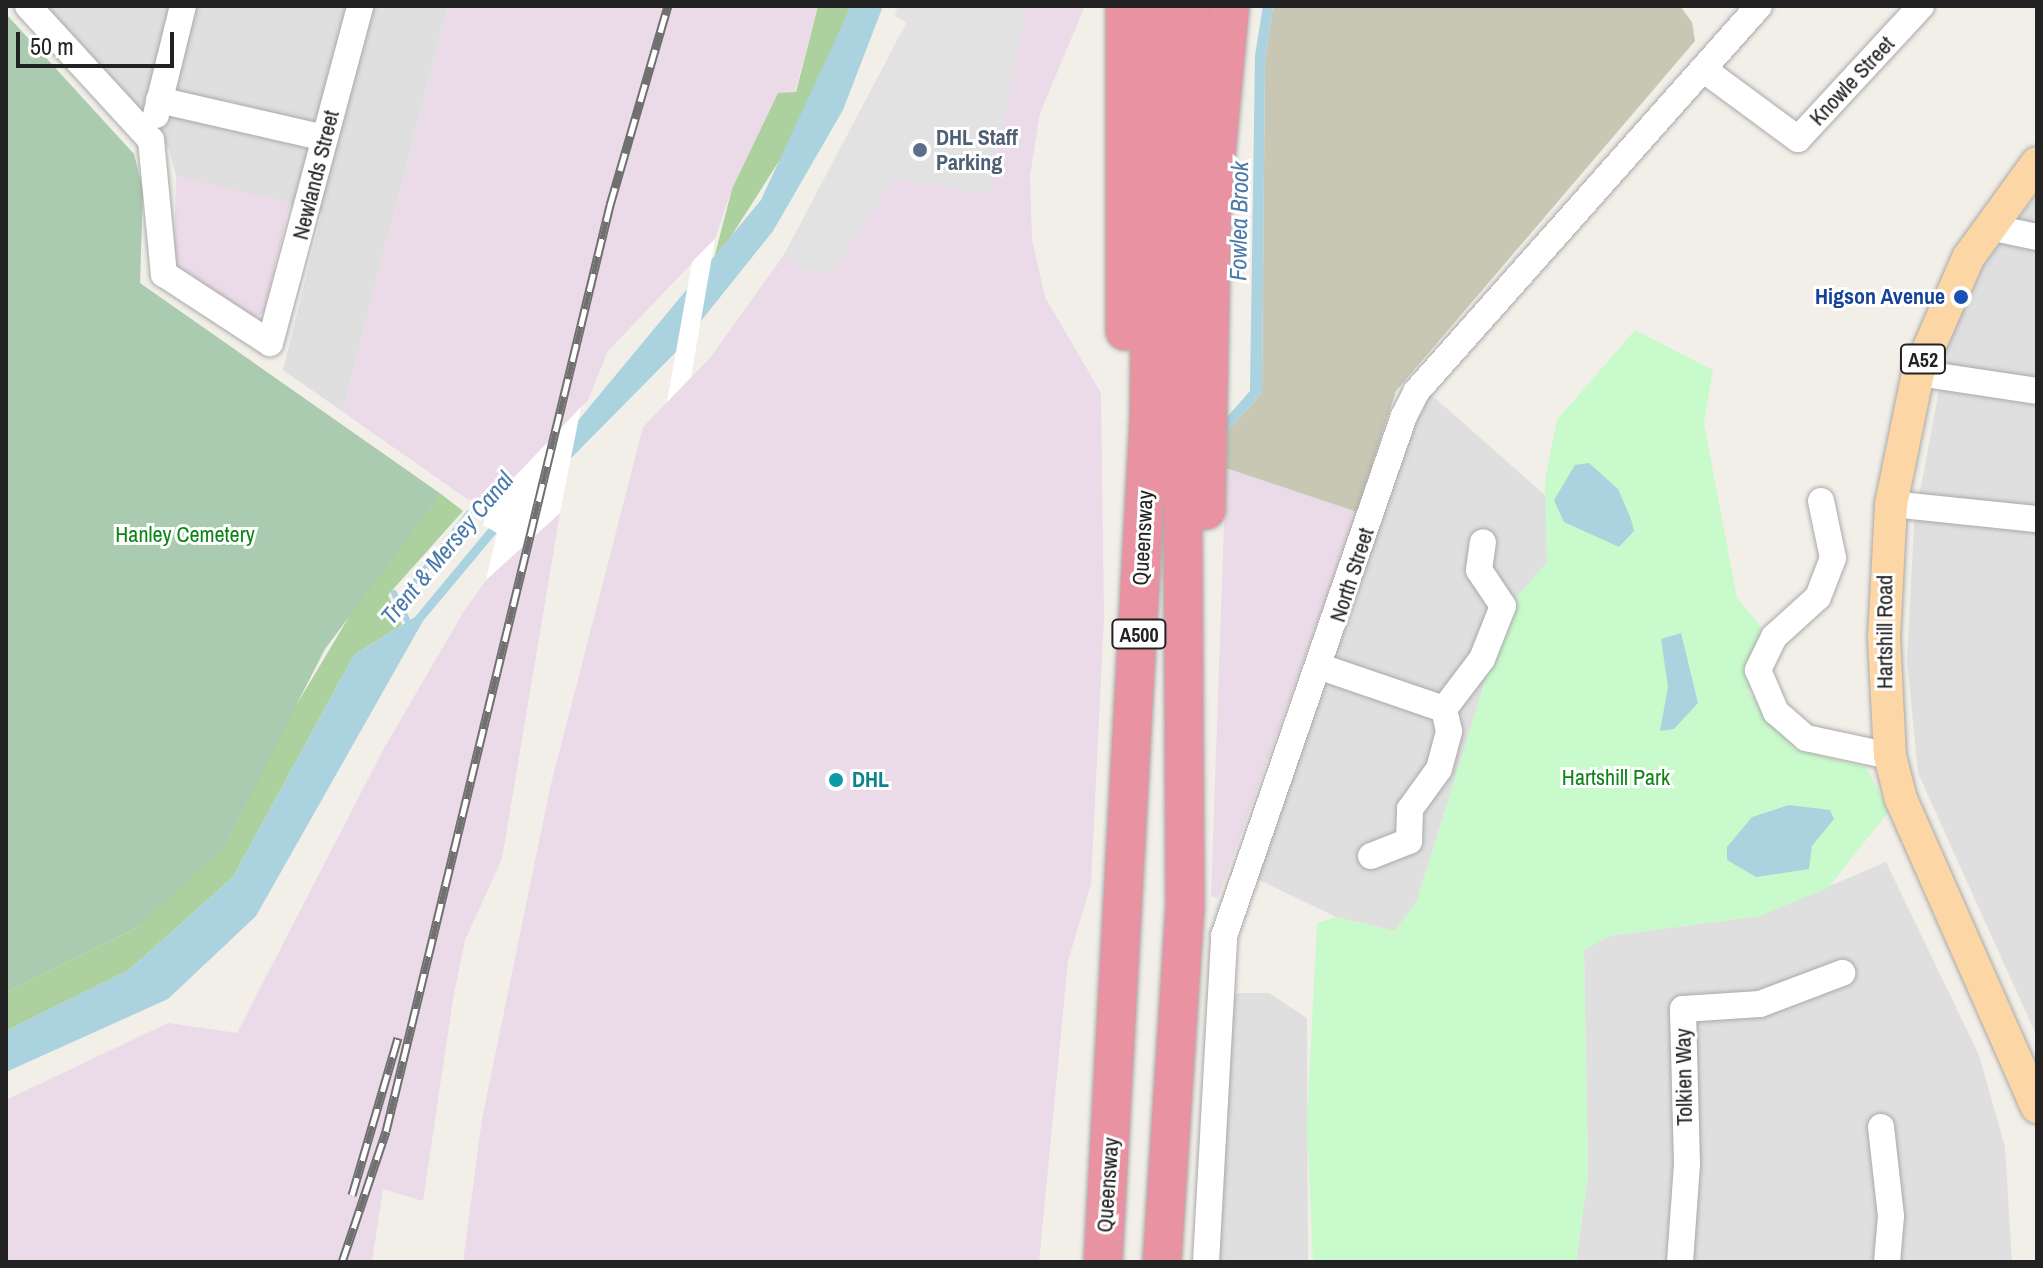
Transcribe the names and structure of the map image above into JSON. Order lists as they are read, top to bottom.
{
  "streets": {
    "highway": ["Queensway", "A500"],
    "main road": ["A52", "Hartshill Road"],
    "street": [
      "Knowle Street",
      "Newlands Street",
      "North Street",
      "Tolkien Way"
    ]
  },
  "crossings": [
    ["Knowle Street", "North Street"]
  ],
  "water": ["Fowlea Brook", "Trent & Mersey Canal"],
  "parks": ["Hanley Cemetery", "Hartshill Park"],
  "places": ["DHL Staff Parking", "Higson Avenue", "DHL"],
  "scale_bar": "50 m"
}
